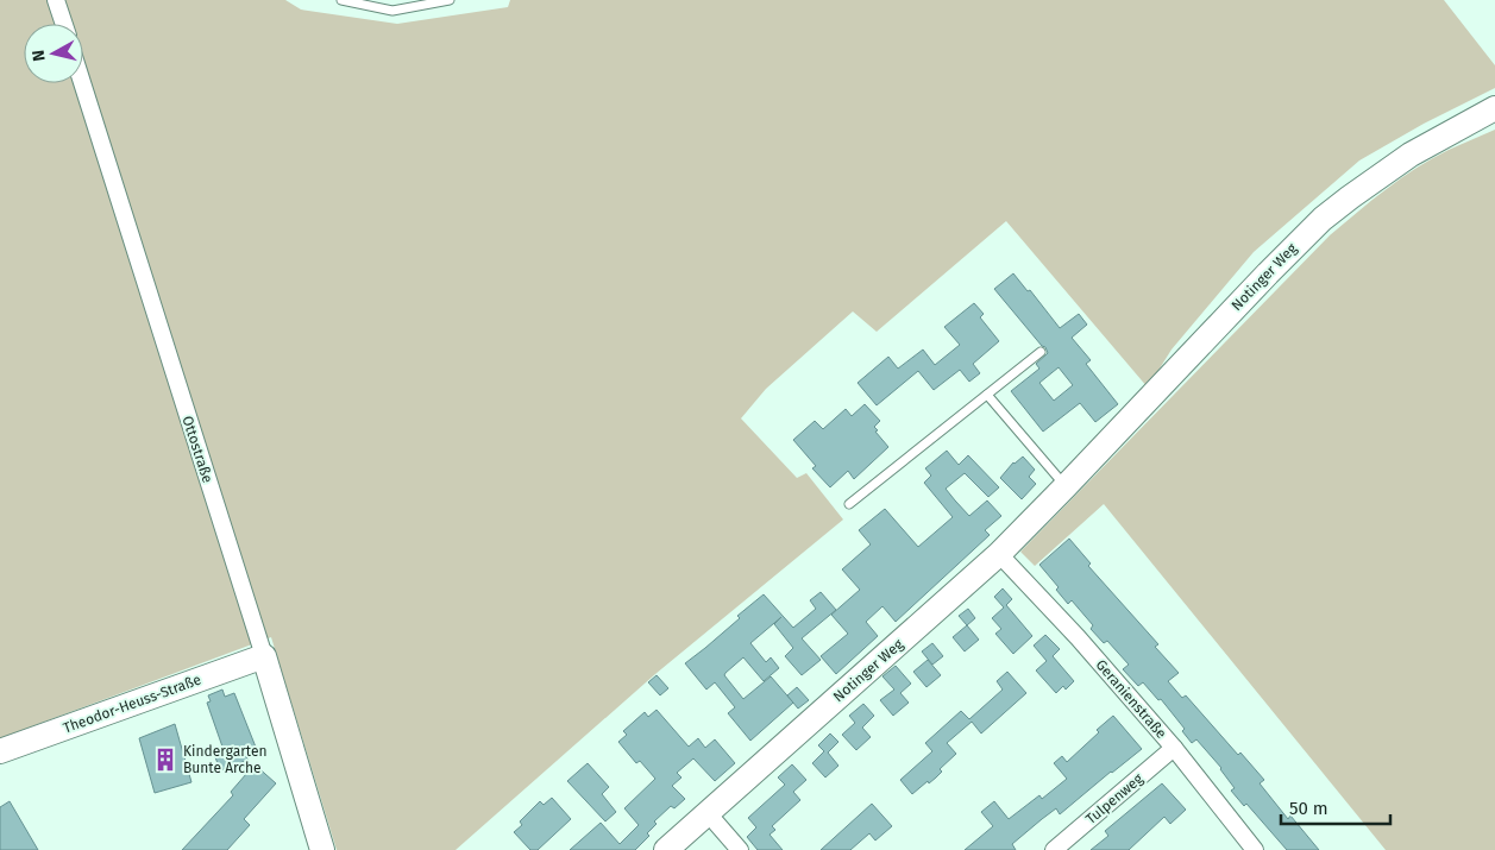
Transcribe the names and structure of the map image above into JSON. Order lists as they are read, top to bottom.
{
  "streets": {
    "street": [
      "Notinger Weg",
      "Ottostraße",
      "Geranienstraße",
      "Theodor-Heuss-Straße",
      "Tulpenweg"
    ]
  },
  "crossings": [
    ["Notinger Weg", "Geranienstraße"],
    ["Ottostraße", "Theodor-Heuss-Straße"],
    ["Geranienstraße", "Tulpenweg"]
  ],
  "places": {
    "building": ["Kindergarten Bunte Arche"]
  },
  "scale_bar": "50 m",
  "north": "left"
}
